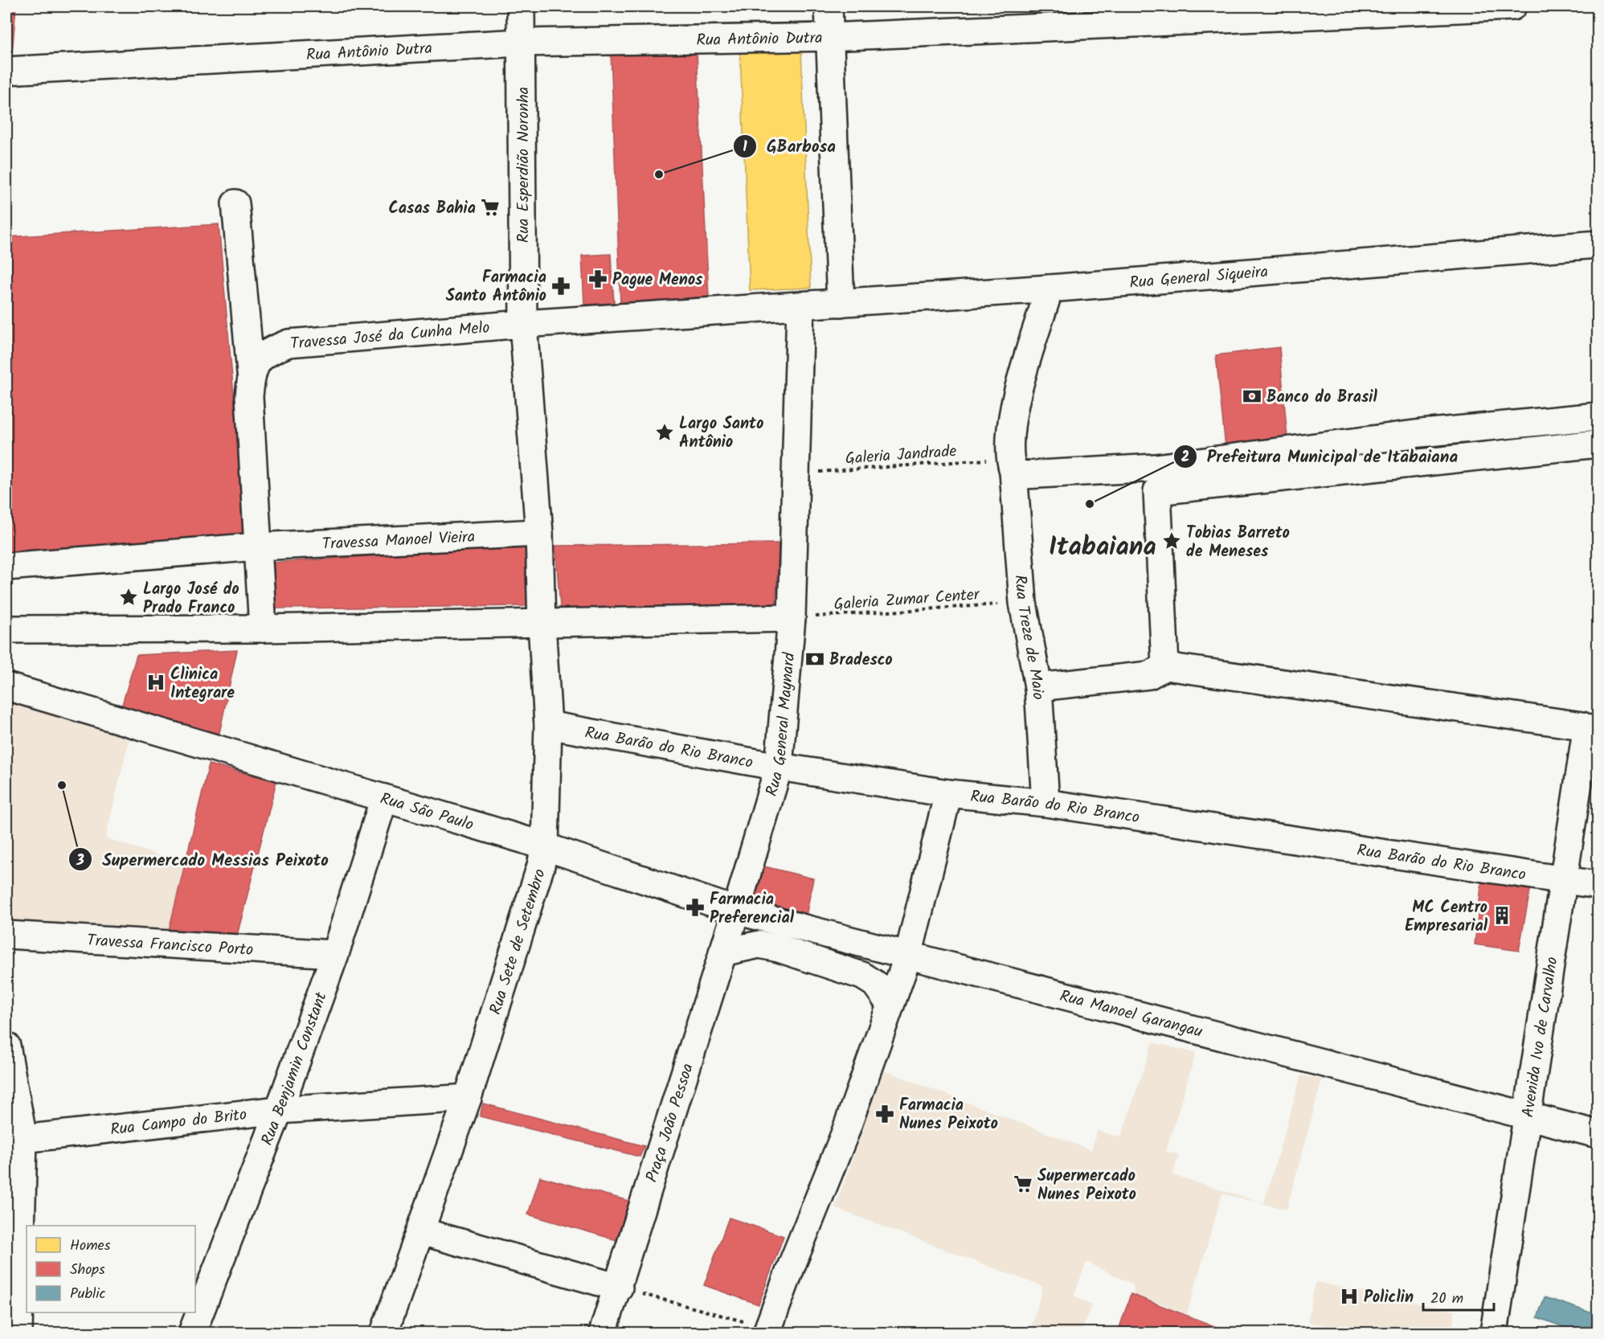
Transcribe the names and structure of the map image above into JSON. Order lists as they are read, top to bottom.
{
  "streets": {
    "street": [
      "Rua Antônio Dutra",
      "Rua Esperdião Noronha",
      "Rua General Siqueira",
      "Travessa José da Cunha Melo",
      "Travessa Manoel Vieira",
      "Rua Treze de Maio",
      "Rua General Maynard",
      "Rua Barão do Rio Branco",
      "Rua São Paulo",
      "Rua Sete de Setembro",
      "Travessa Francisco Porto",
      "Rua Manoel Garangau",
      "Avenida Ivo de Carvalho",
      "Rua Benjamin Constant",
      "Rua Campo do Brito",
      "Praça João Pessoa"
    ],
    "path": ["Galeria Jandrade", "Galeria Zumar Center"]
  },
  "crossings": [
    ["Rua Antônio Dutra", "Rua Esperdião Noronha"],
    ["Rua Esperdião Noronha", "Travessa José da Cunha Melo"],
    ["Rua General Siqueira", "Rua Treze de Maio"],
    ["Galeria Jandrade", "Rua Treze de Maio"],
    ["Galeria Jandrade", "Rua General Maynard"],
    ["Travessa Manoel Vieira", "Rua Sete de Setembro"],
    ["Galeria Zumar Center", "Rua Treze de Maio"],
    ["Galeria Zumar Center", "Rua General Maynard"],
    ["Rua Treze de Maio", "Rua Barão do Rio Branco"],
    ["Rua General Maynard", "Rua Barão do Rio Branco"],
    ["Rua General Maynard", "Rua São Paulo"],
    ["Rua General Maynard", "Rua Manoel Garangau"],
    ["Rua General Maynard", "Praça João Pessoa"],
    ["Rua Barão do Rio Branco", "Rua Sete de Setembro"],
    ["Rua Barão do Rio Branco", "Avenida Ivo de Carvalho"],
    ["Rua São Paulo", "Rua Sete de Setembro"],
    ["Rua São Paulo", "Rua Manoel Garangau"],
    ["Rua São Paulo", "Rua Benjamin Constant"],
    ["Rua São Paulo", "Praça João Pessoa"],
    ["Rua Sete de Setembro", "Rua Campo do Brito"],
    ["Travessa Francisco Porto", "Rua Benjamin Constant"],
    ["Rua Manoel Garangau", "Avenida Ivo de Carvalho"],
    ["Rua Manoel Garangau", "Praça João Pessoa"],
    ["Rua Benjamin Constant", "Rua Campo do Brito"]
  ],
  "districts": ["Itabaiana"],
  "places": {
    "other": ["GBarbosa", "Prefeitura Municipal de Itabaiana", "Supermercado Messias Peixoto"],
    "supermarket": ["Casas Bahia", "Supermercado Nunes Peixoto"],
    "pharmacy": [
      "Pague Menos",
      "Farmacia Santo Antônio",
      "Farmacia Preferencial",
      "Farmacia Nunes Peixoto"
    ],
    "bank": ["Banco do Brasil", "Bradesco"],
    "place": ["Largo Santo Antônio", "Tobias Barreto de Meneses", "Largo José do Prado Franco"],
    "hospital": ["Clinica Integrare", "Policlin"],
    "building": ["MC Centro Empresarial"]
  },
  "legend": ["Homes", "Shops", "Public"],
  "scale_bar": "20 m"
}
